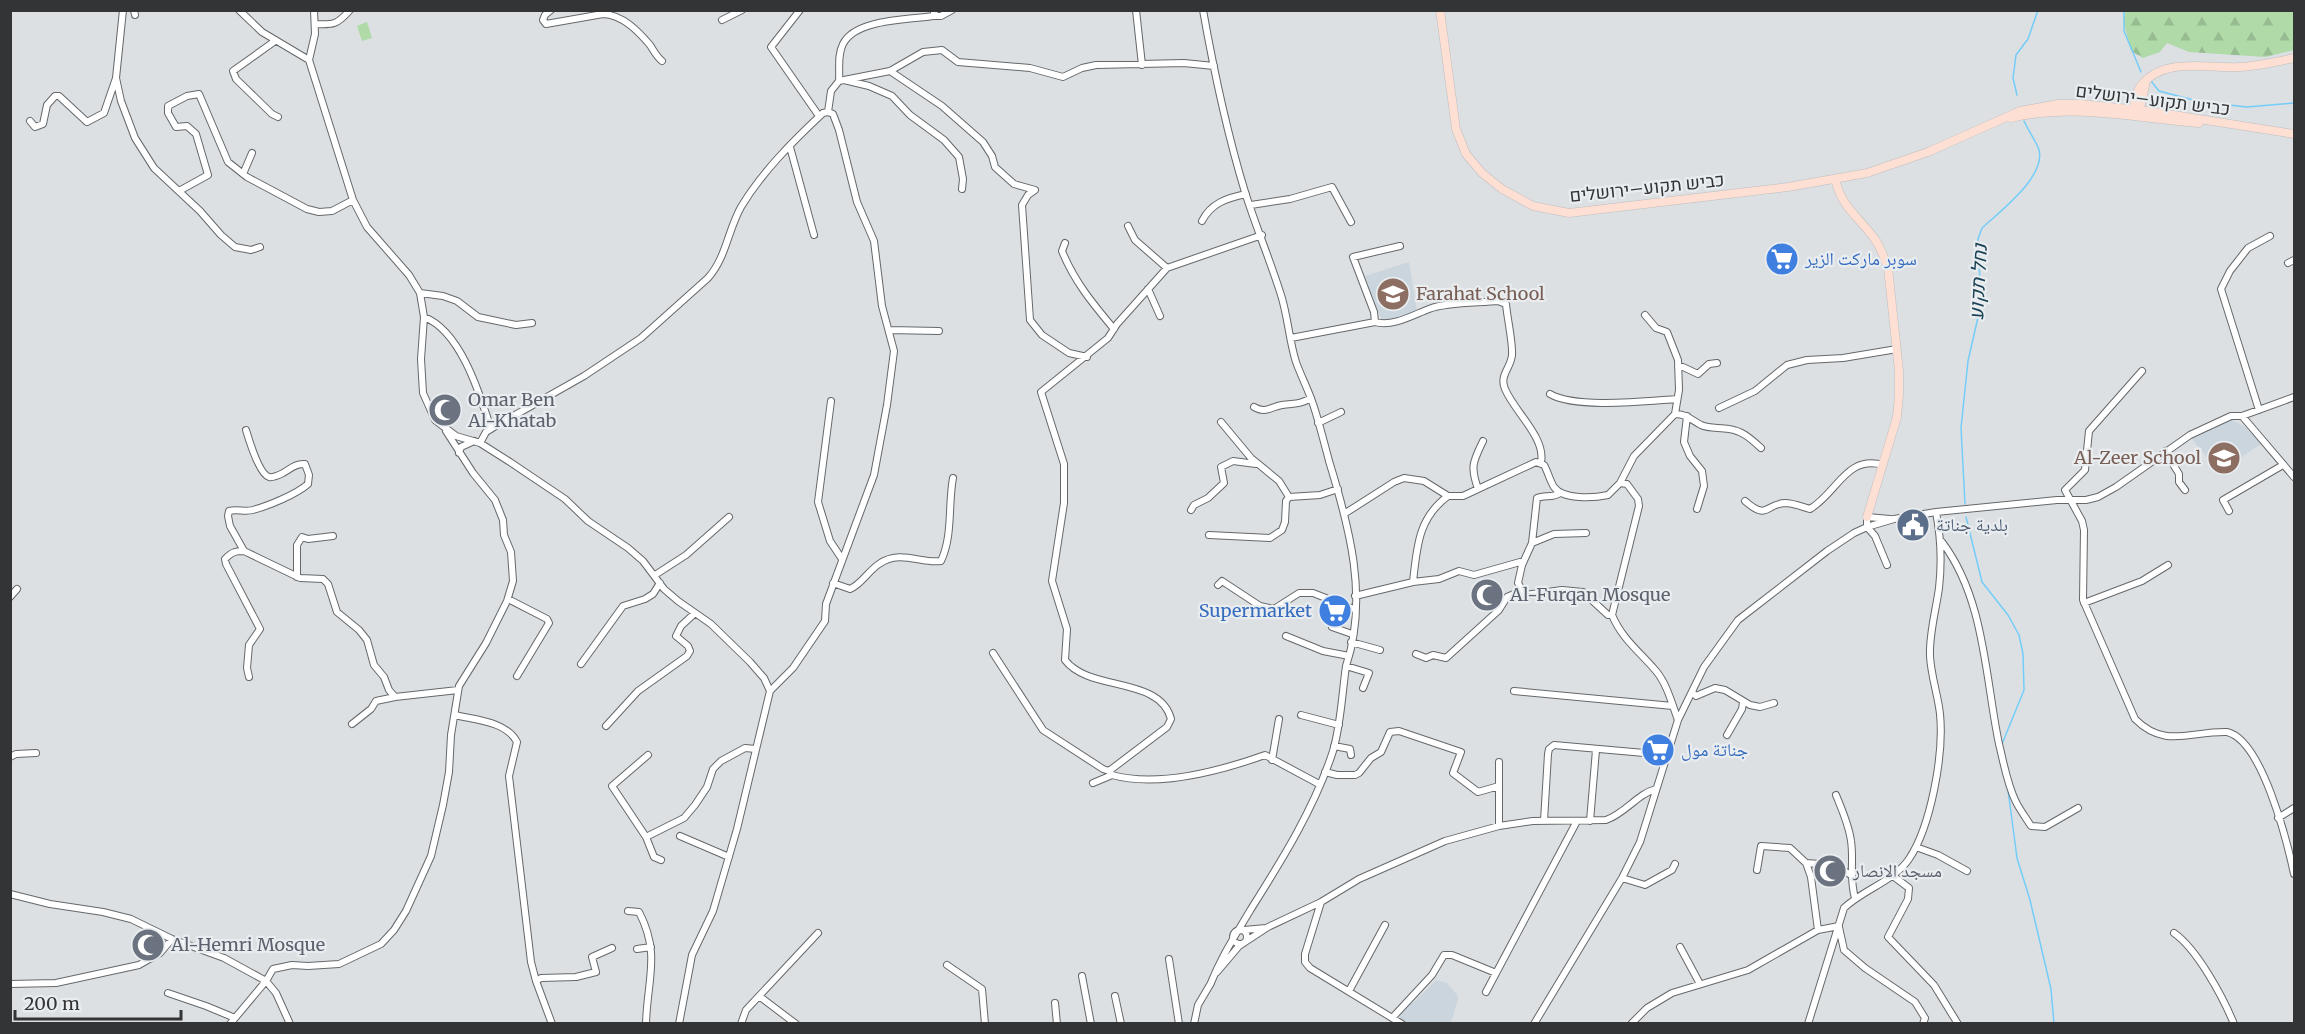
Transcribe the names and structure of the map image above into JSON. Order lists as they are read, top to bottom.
{
  "streets": {
    "main road": ["כביש תקוע–ירושלים"]
  },
  "water": ["נחל תקוע"],
  "places": {
    "supermarket": ["سوبر ماركت الزير", "Supermarket", "جناتة مول"],
    "school or university": ["Farahat School", "Al-Zeer School"],
    "mosque": [
      "Omar Ben Al-Khatab",
      "Al-Furqan Mosque",
      "مسجد الانصار",
      "Al-Hemri Mosque"
    ],
    "public building": ["بلدية جناتة"]
  },
  "scale_bar": "200 m"
}
